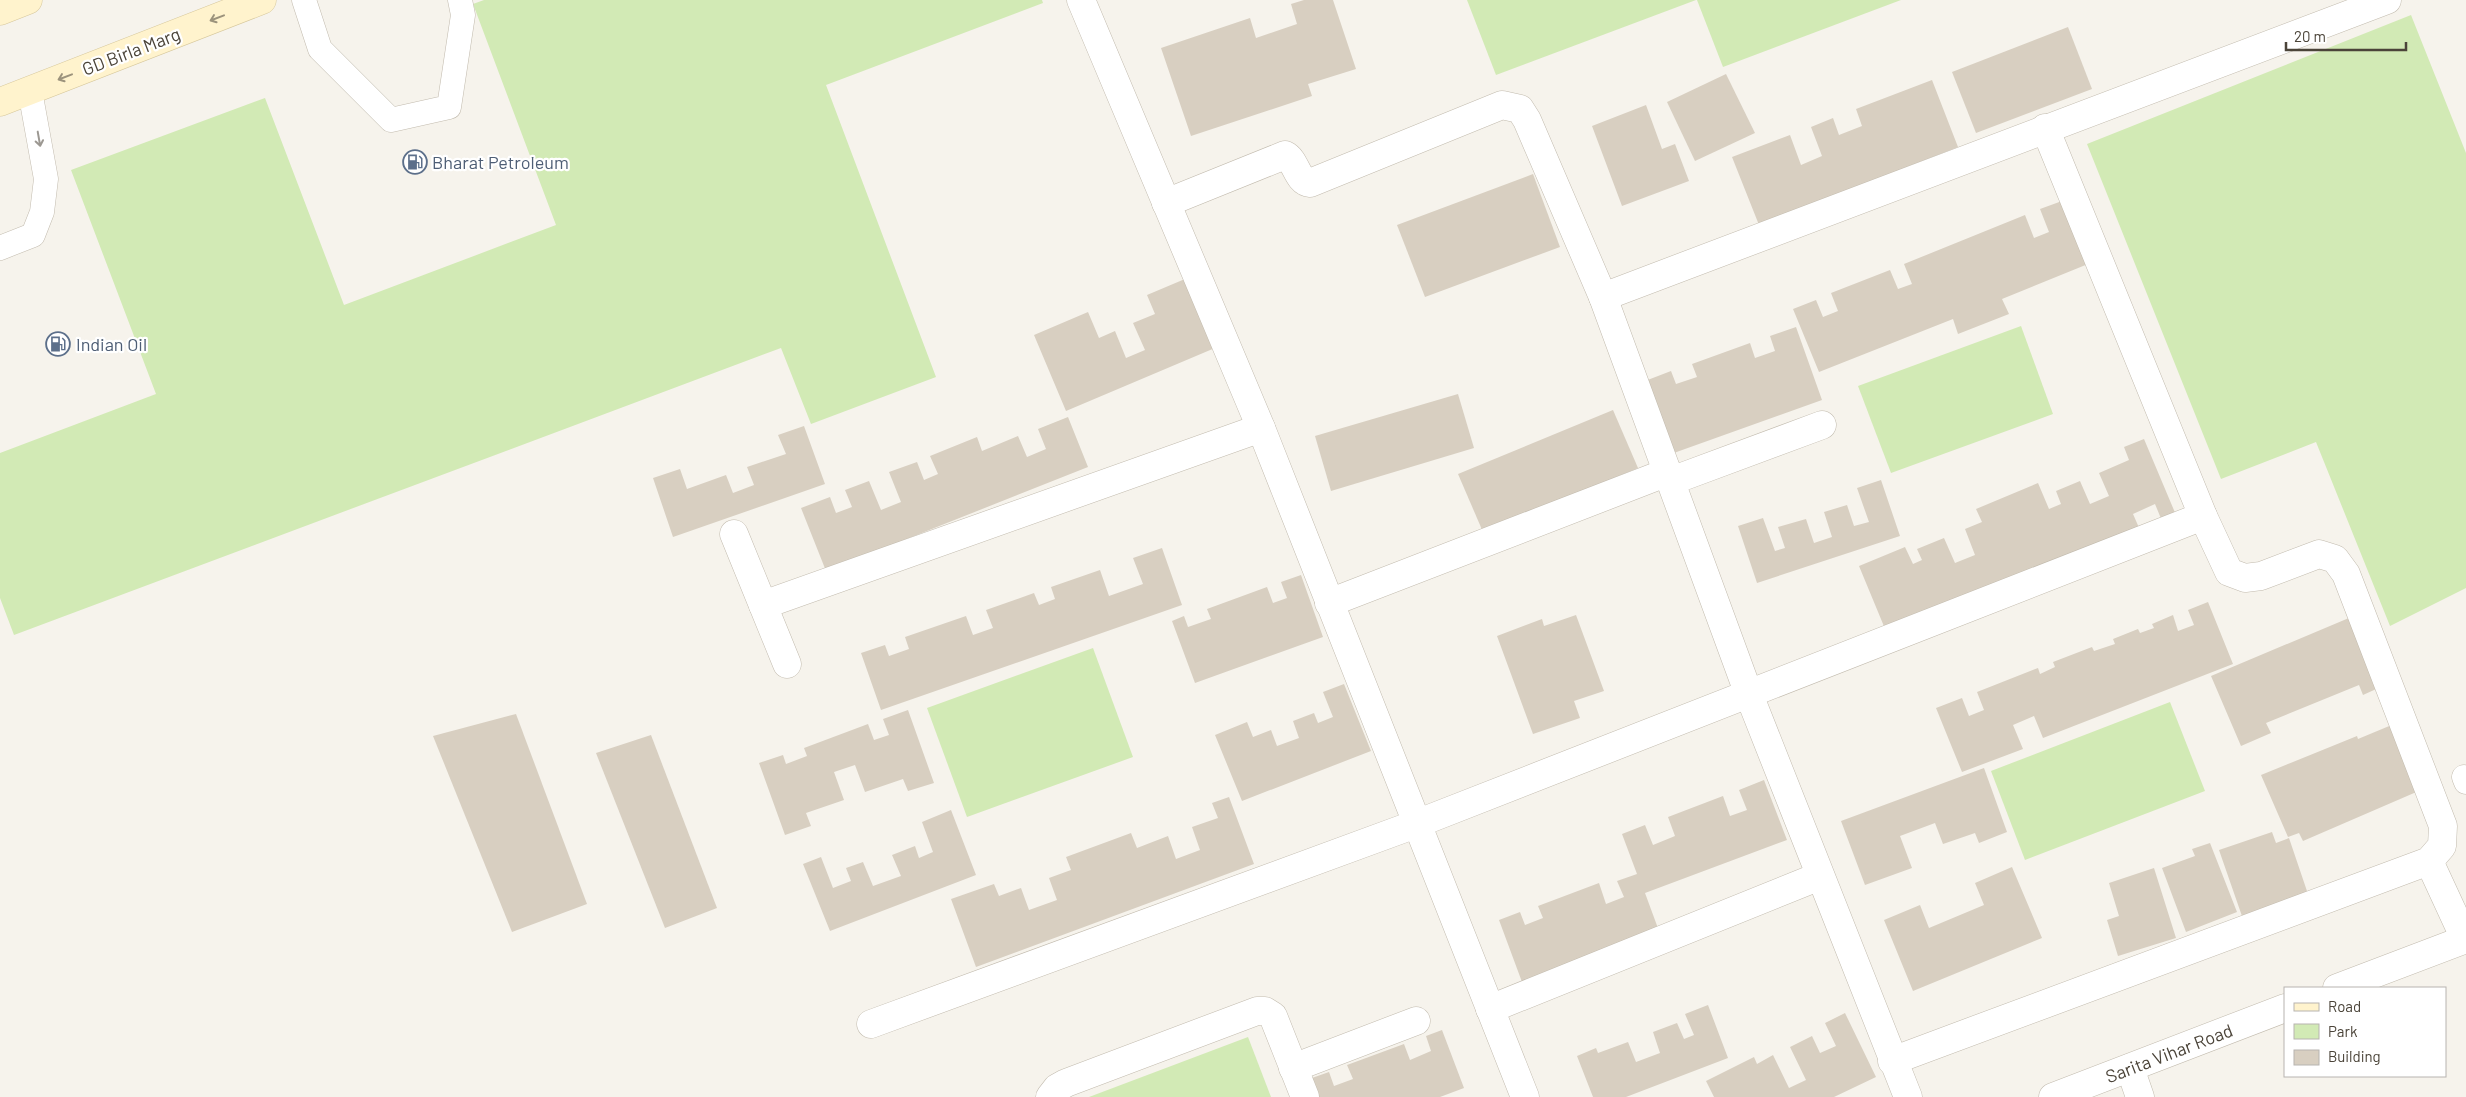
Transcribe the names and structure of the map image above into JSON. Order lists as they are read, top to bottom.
{
  "streets": {
    "main road": ["GD Birla Marg"],
    "street": ["Sarita Vihar Road"]
  },
  "one_way": ["GD Birla Marg"],
  "places": {
    "fuel station": ["Bharat Petroleum", "Indian Oil"]
  },
  "legend": ["Road", "Park", "Building"],
  "scale_bar": "20 m"
}
